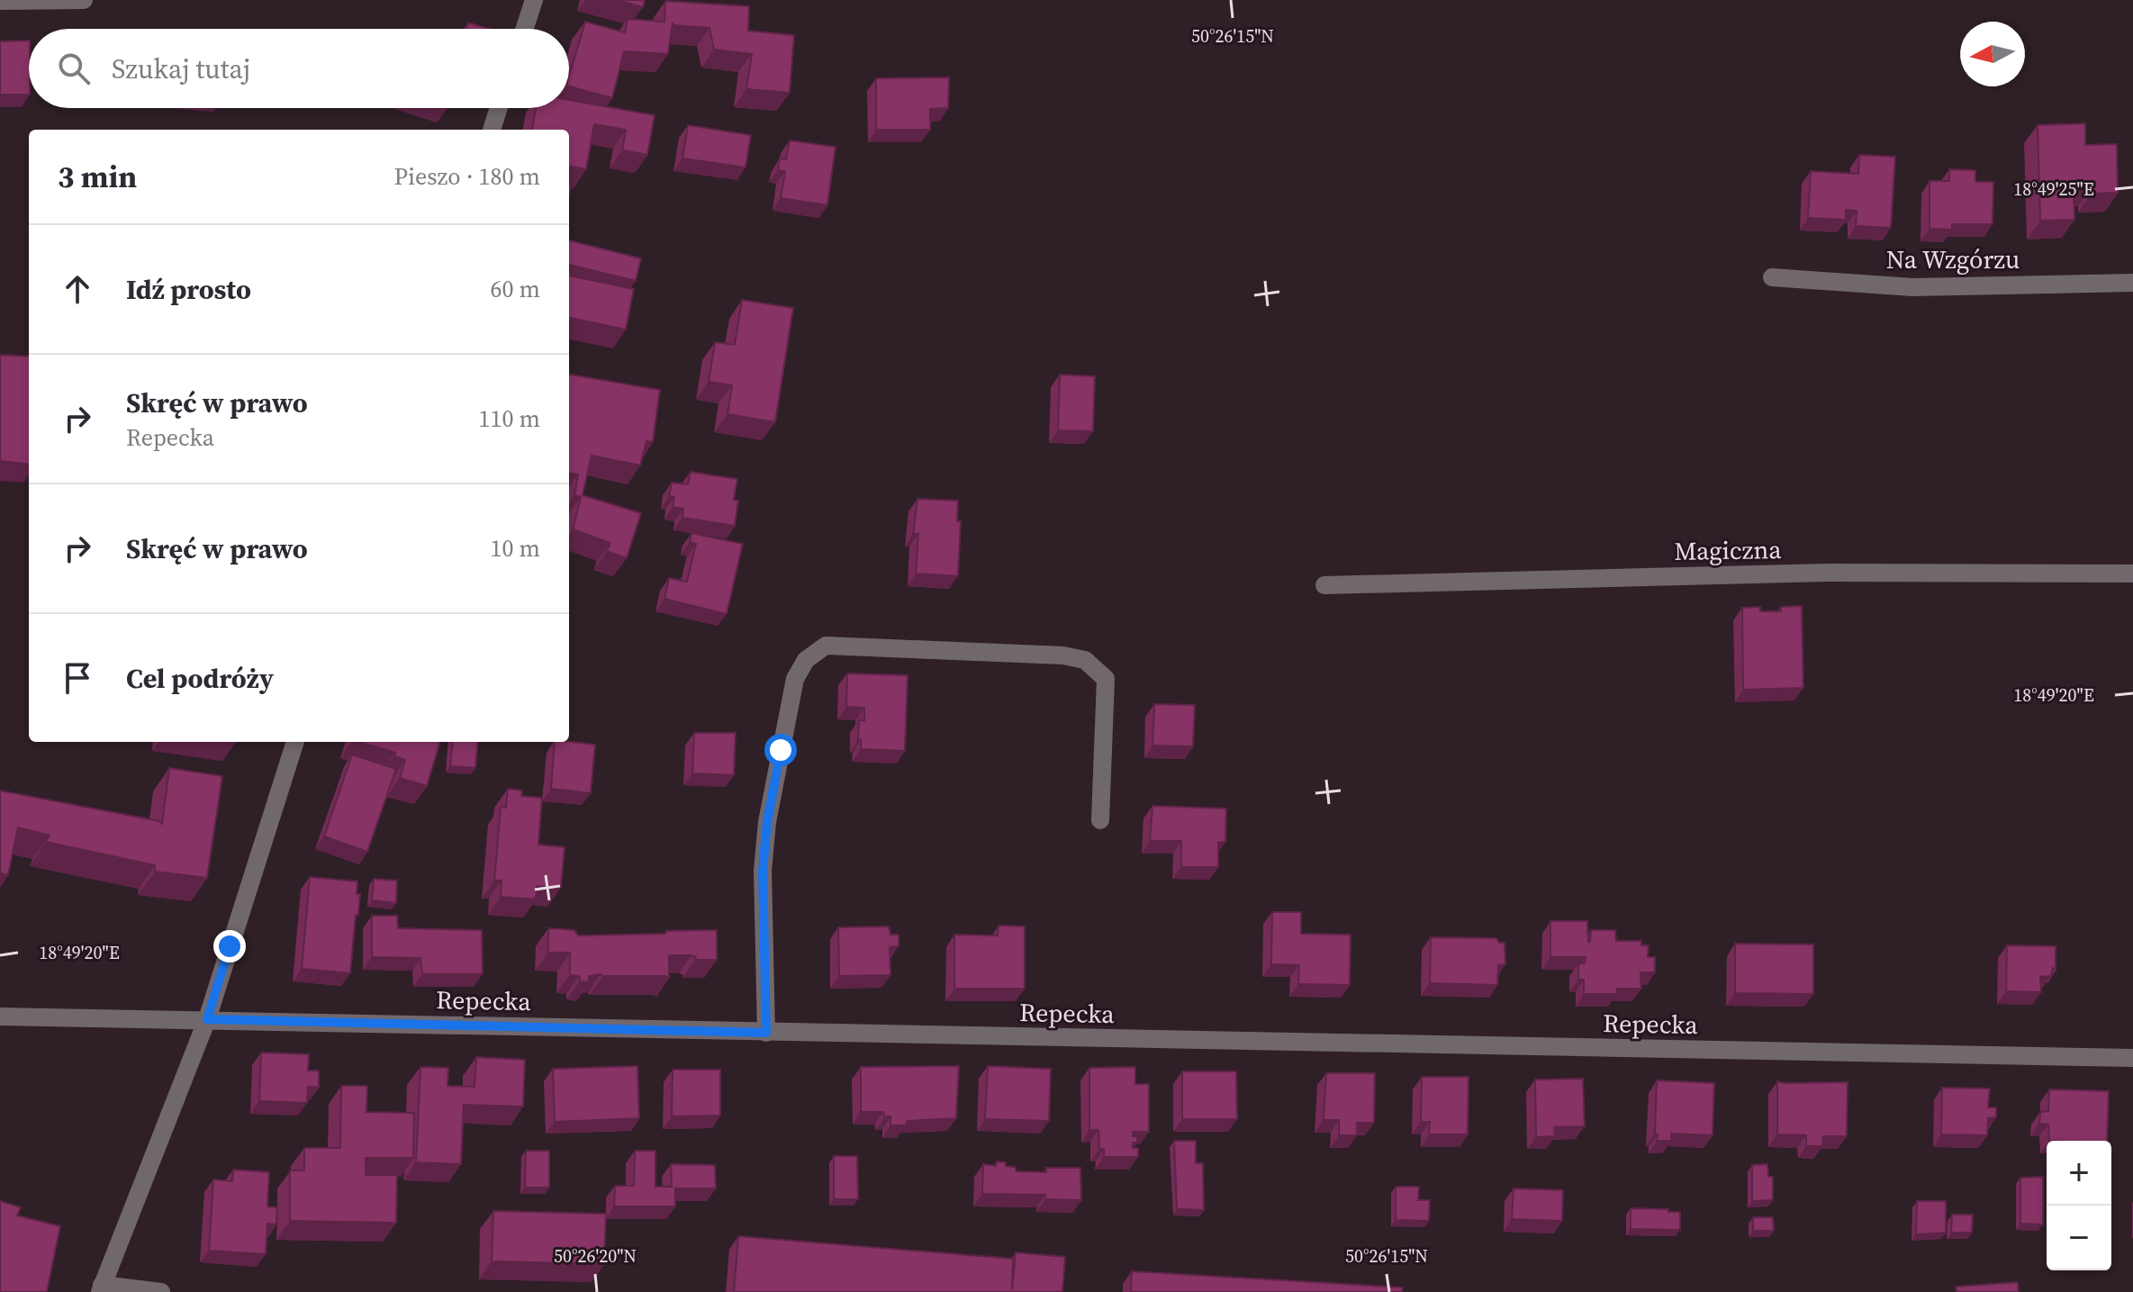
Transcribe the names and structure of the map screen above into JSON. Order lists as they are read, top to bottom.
{
  "streets": {
    "street": ["Na Wzgórzu", "Magiczna", "Repecka"]
  },
  "north": "left",
  "page": {
    "search": "Szukaj tutaj",
    "heading": ["3 min", "Pieszo · 180 m"],
    "list": [
      ["Idź prosto", "60 m"],
      ["Skręć w prawo", "Repecka", "110 m"],
      ["Skręć w prawo", "10 m"],
      "Cel podróży"
    ],
    "map_buttons": ["+", "−"]
  },
  "coordinates": [
    "50°26'15\"N",
    "18°49'25\"E",
    "18°49'20\"E",
    "50°26'20\"N"
  ]
}
